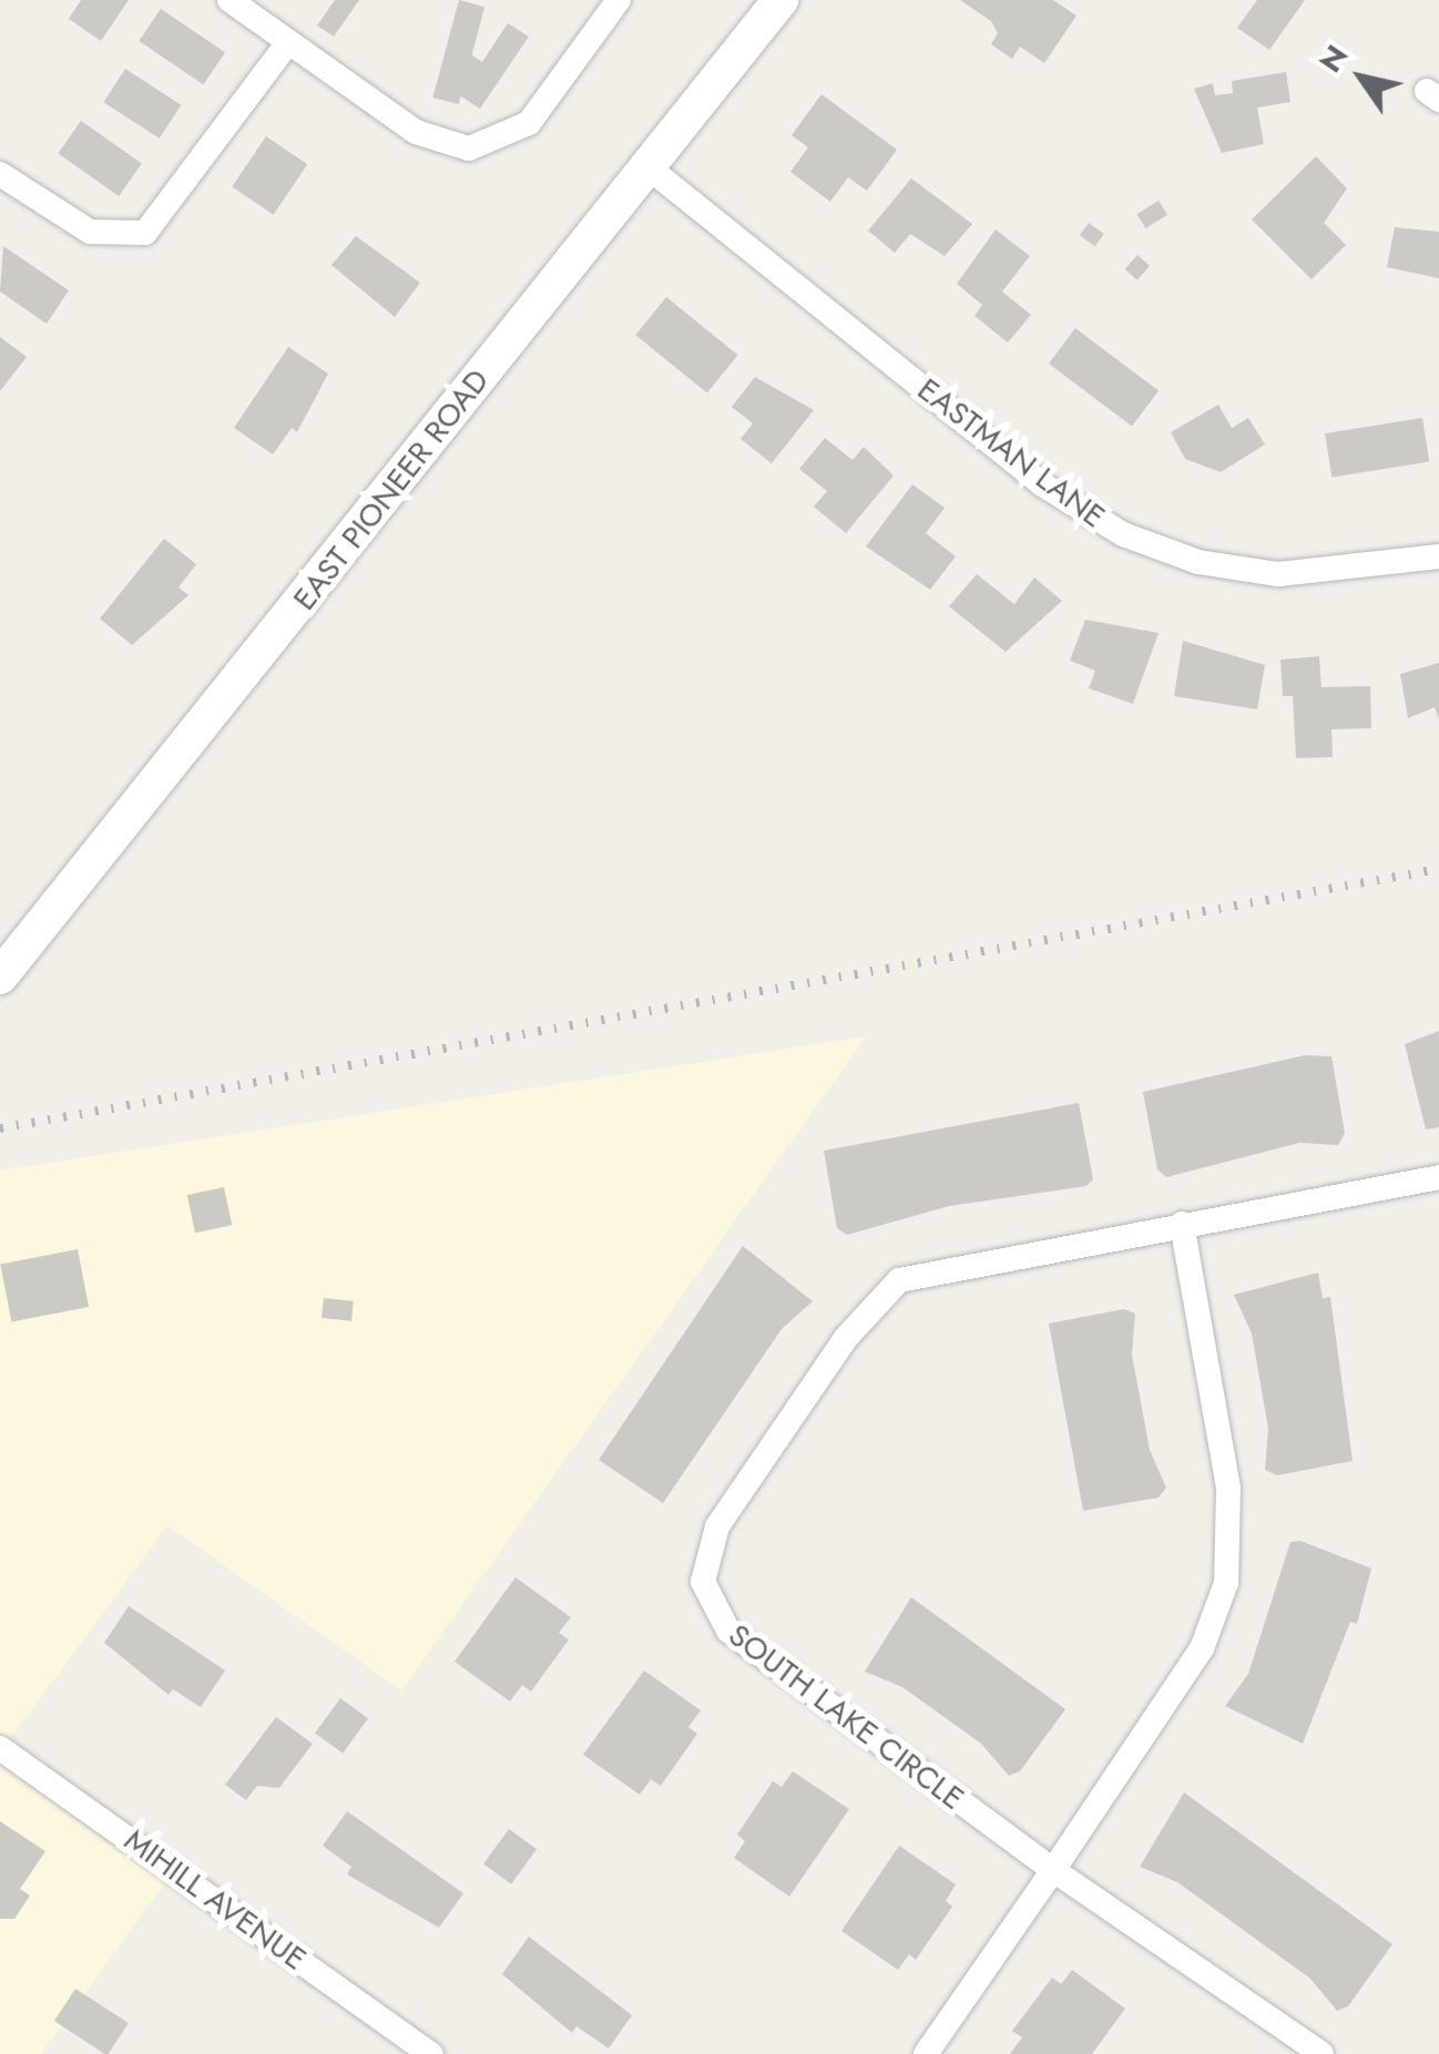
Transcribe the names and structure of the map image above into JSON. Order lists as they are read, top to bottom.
{
  "streets": {
    "main road": ["EAST PIONEER ROAD"],
    "street": ["EASTMAN LANE", "SOUTH LAKE CIRCLE", "MIHILL AVENUE"]
  },
  "crossings": [
    ["EASTMAN LANE", "EAST PIONEER ROAD"]
  ],
  "north": "top left"
}
